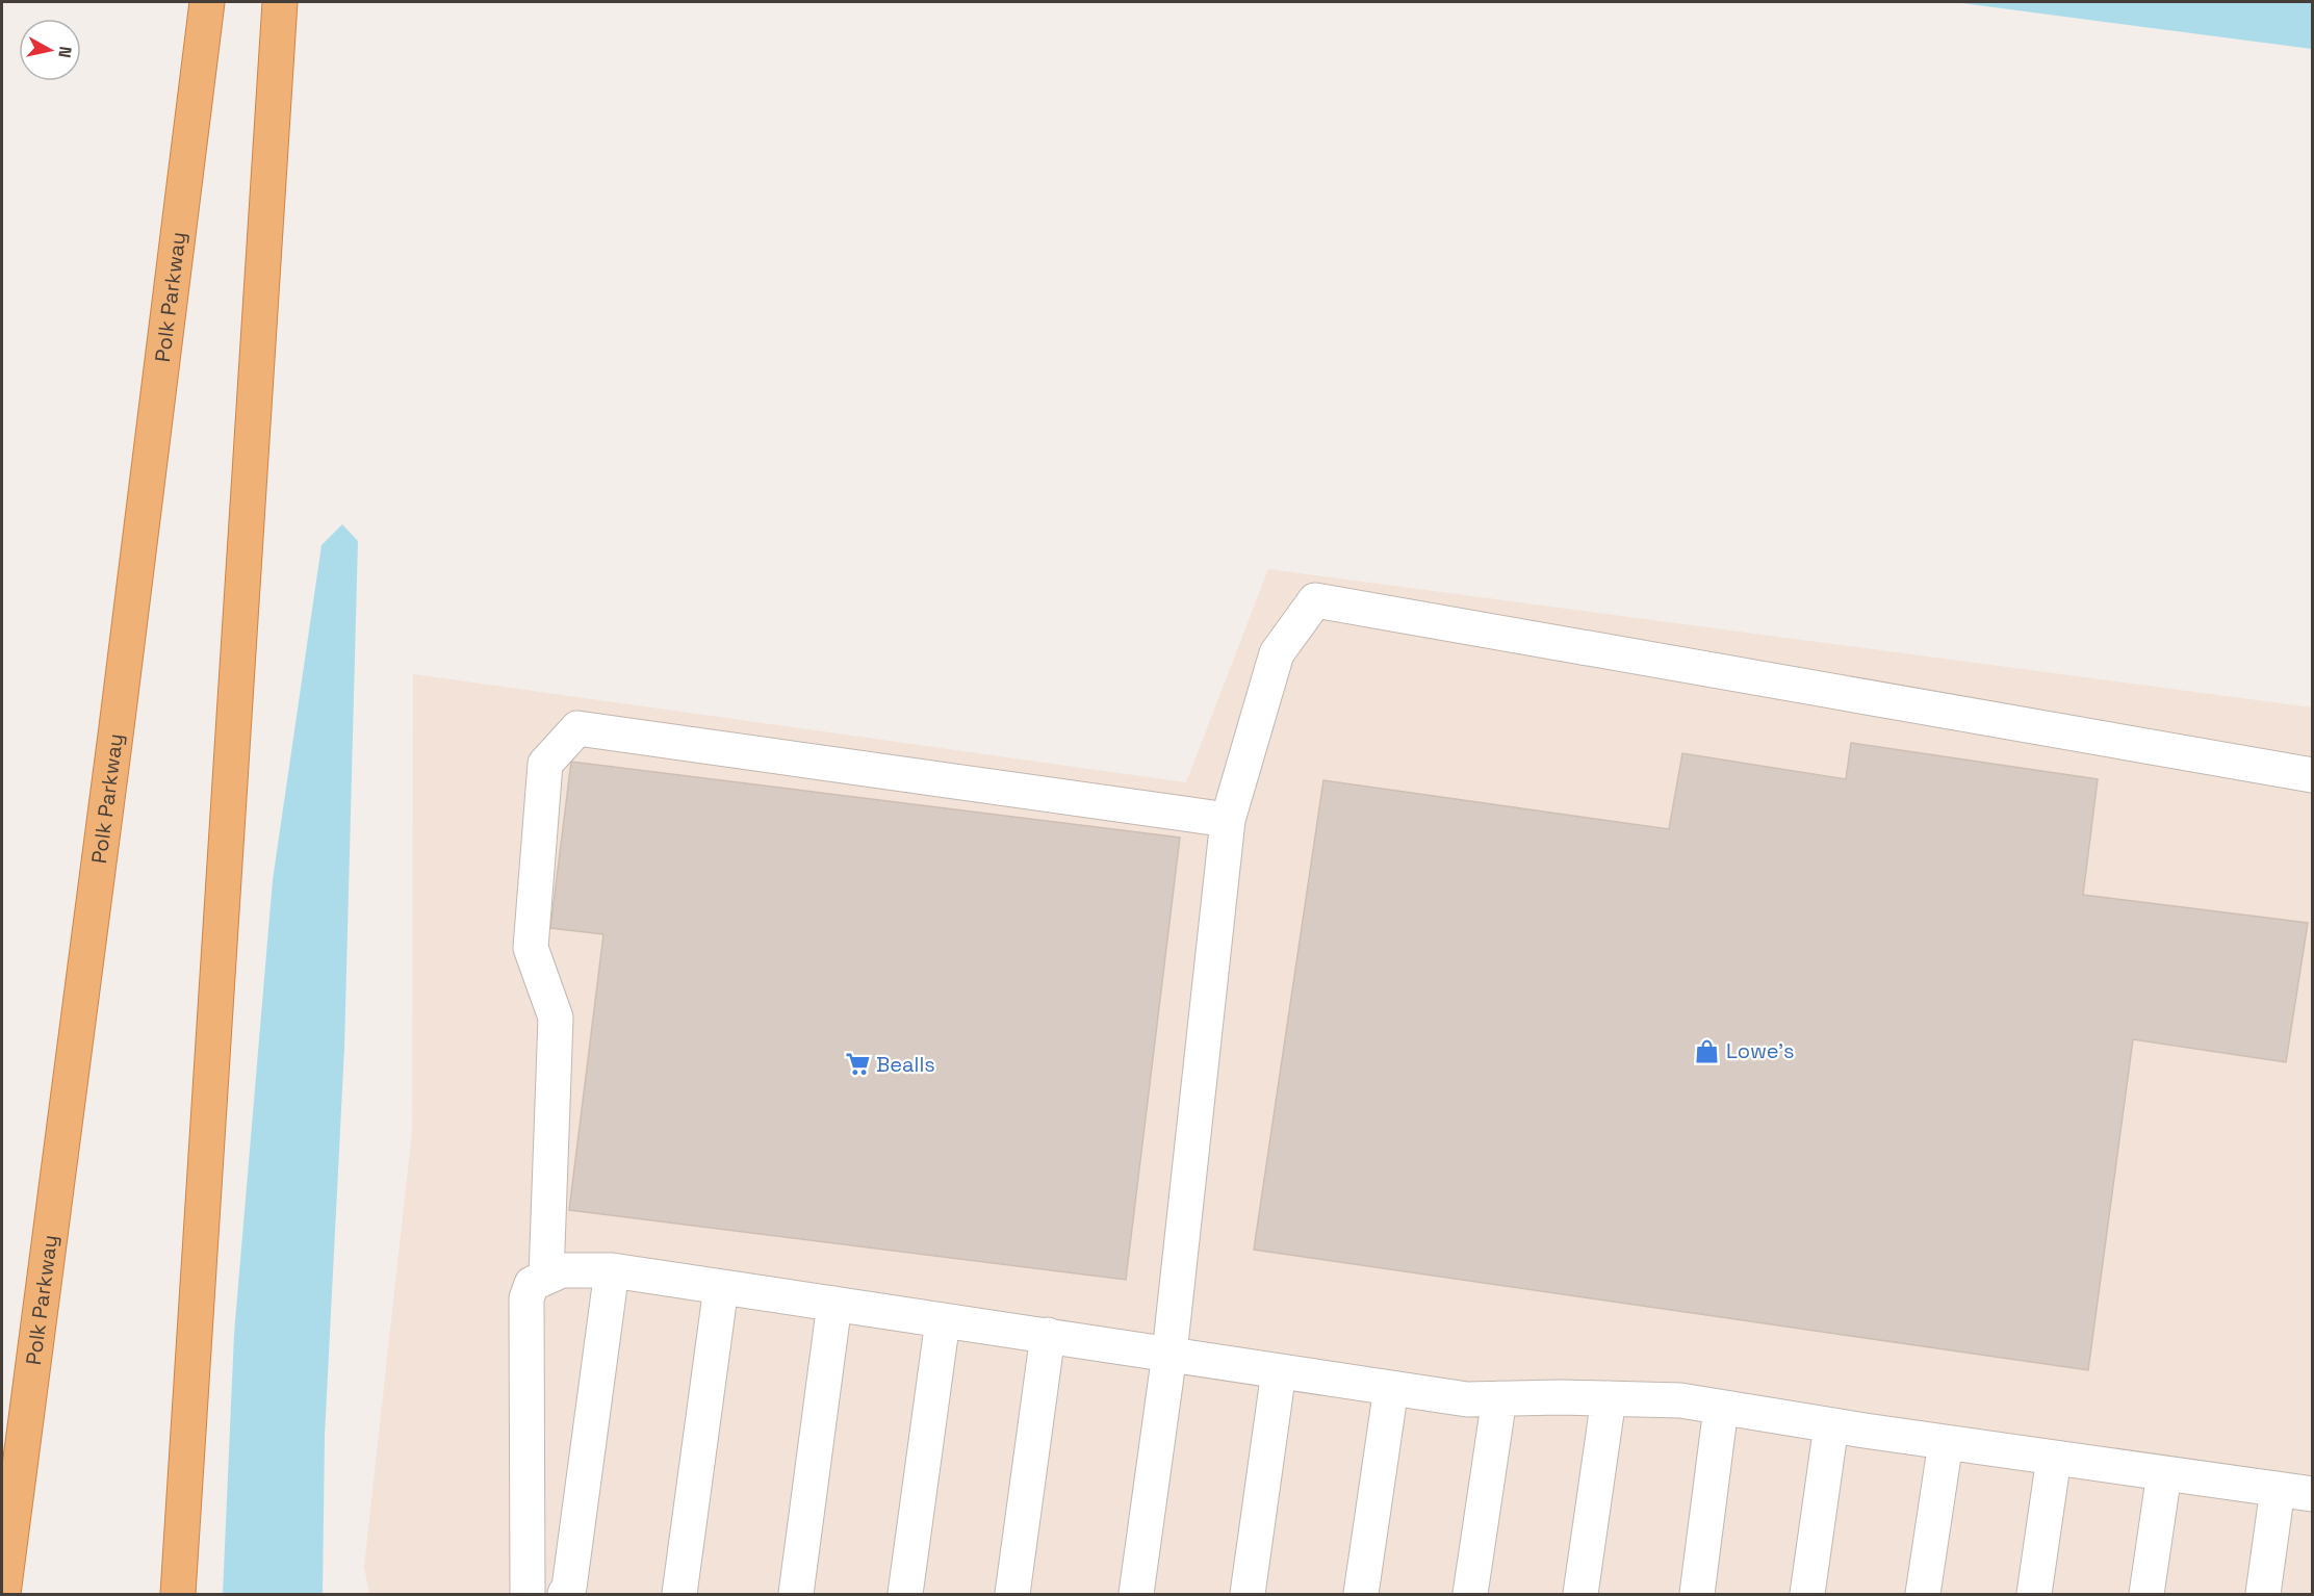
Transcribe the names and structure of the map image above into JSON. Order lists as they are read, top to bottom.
{
  "streets": {
    "highway": ["Polk Parkway"]
  },
  "places": {
    "shop": ["Lowe's"],
    "supermarket": ["Bealls"]
  },
  "north": "right"
}
